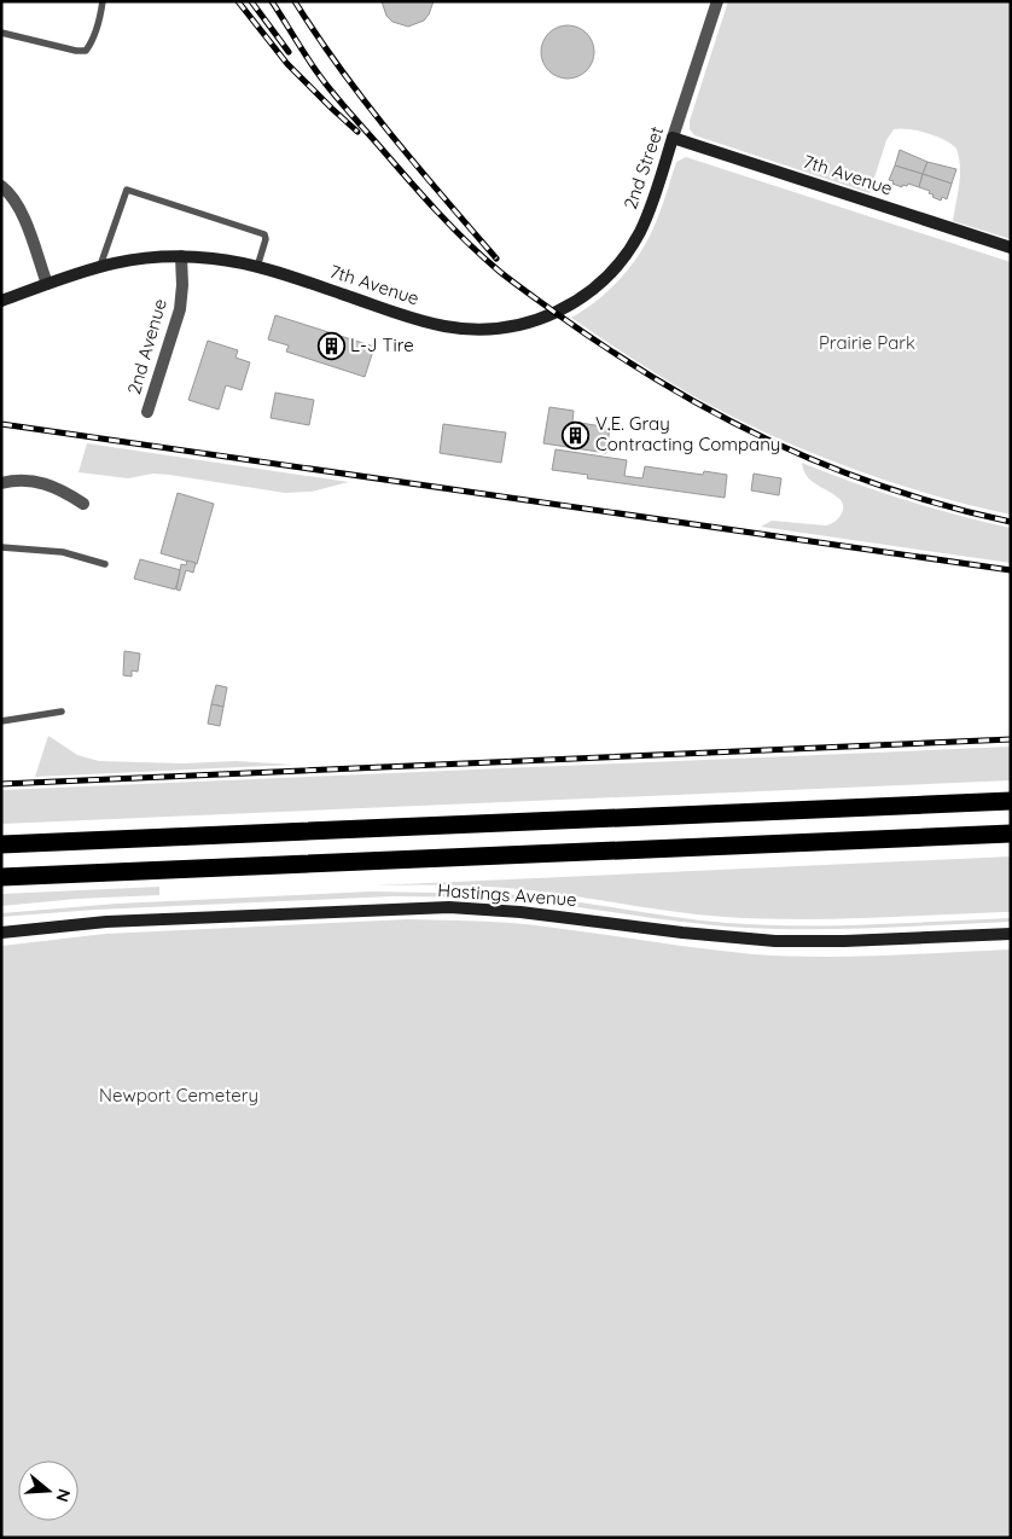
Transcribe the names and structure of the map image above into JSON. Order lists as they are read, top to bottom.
{
  "streets": {
    "street": [
      "2nd Street",
      "7th Avenue",
      "2nd Avenue",
      "Hastings Avenue"
    ]
  },
  "crossings": [
    ["2nd Street", "7th Avenue"],
    ["7th Avenue", "2nd Avenue"]
  ],
  "parks": ["Prairie Park", "Newport Cemetery"],
  "places": {
    "building": ["L-J Tire", "V.E. Gray Contracting Company"]
  },
  "north": "right"
}
